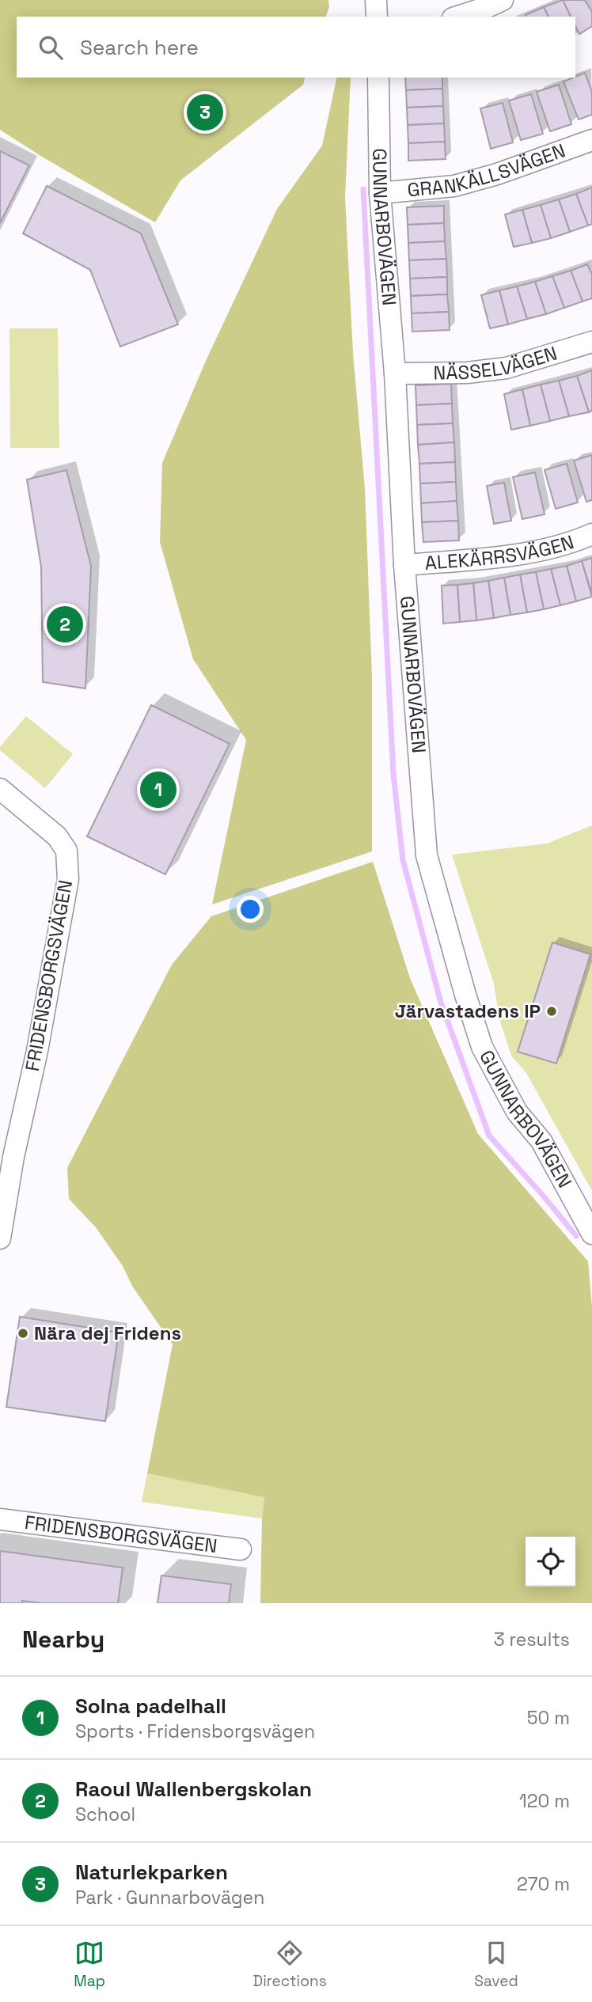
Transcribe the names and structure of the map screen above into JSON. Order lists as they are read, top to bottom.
{
  "streets": {
    "street": [
      "GRANKÄLLSVÄGEN",
      "GUNNARBOVÄGEN",
      "NÄSSELVÄGEN",
      "ALEKÄRRSVÄGEN",
      "FRIDENSBORGSVÄGEN"
    ]
  },
  "crossings": [
    ["GRANKÄLLSVÄGEN", "GUNNARBOVÄGEN"],
    ["GUNNARBOVÄGEN", "NÄSSELVÄGEN"],
    ["GUNNARBOVÄGEN", "ALEKÄRRSVÄGEN"]
  ],
  "places": ["Järvastadens IP", "Nära dej Fridens"],
  "page": {
    "search": "Search here",
    "pins": ["3", "2", "1"],
    "heading": ["Nearby", "3 results"],
    "list": [
      {
        "mark": "1",
        "name": "Solna padelhall",
        "note": "Sports · Fridensborgsvägen",
        "value": "50 m"
      },
      {
        "mark": "2",
        "name": "Raoul Wallenbergskolan",
        "note": "School",
        "value": "120 m"
      },
      {
        "mark": "3",
        "name": "Naturlekparken",
        "note": "Park · Gunnarbovägen",
        "value": "270 m"
      }
    ],
    "nav": ["Map", "Directions", "Saved"]
  }
}
